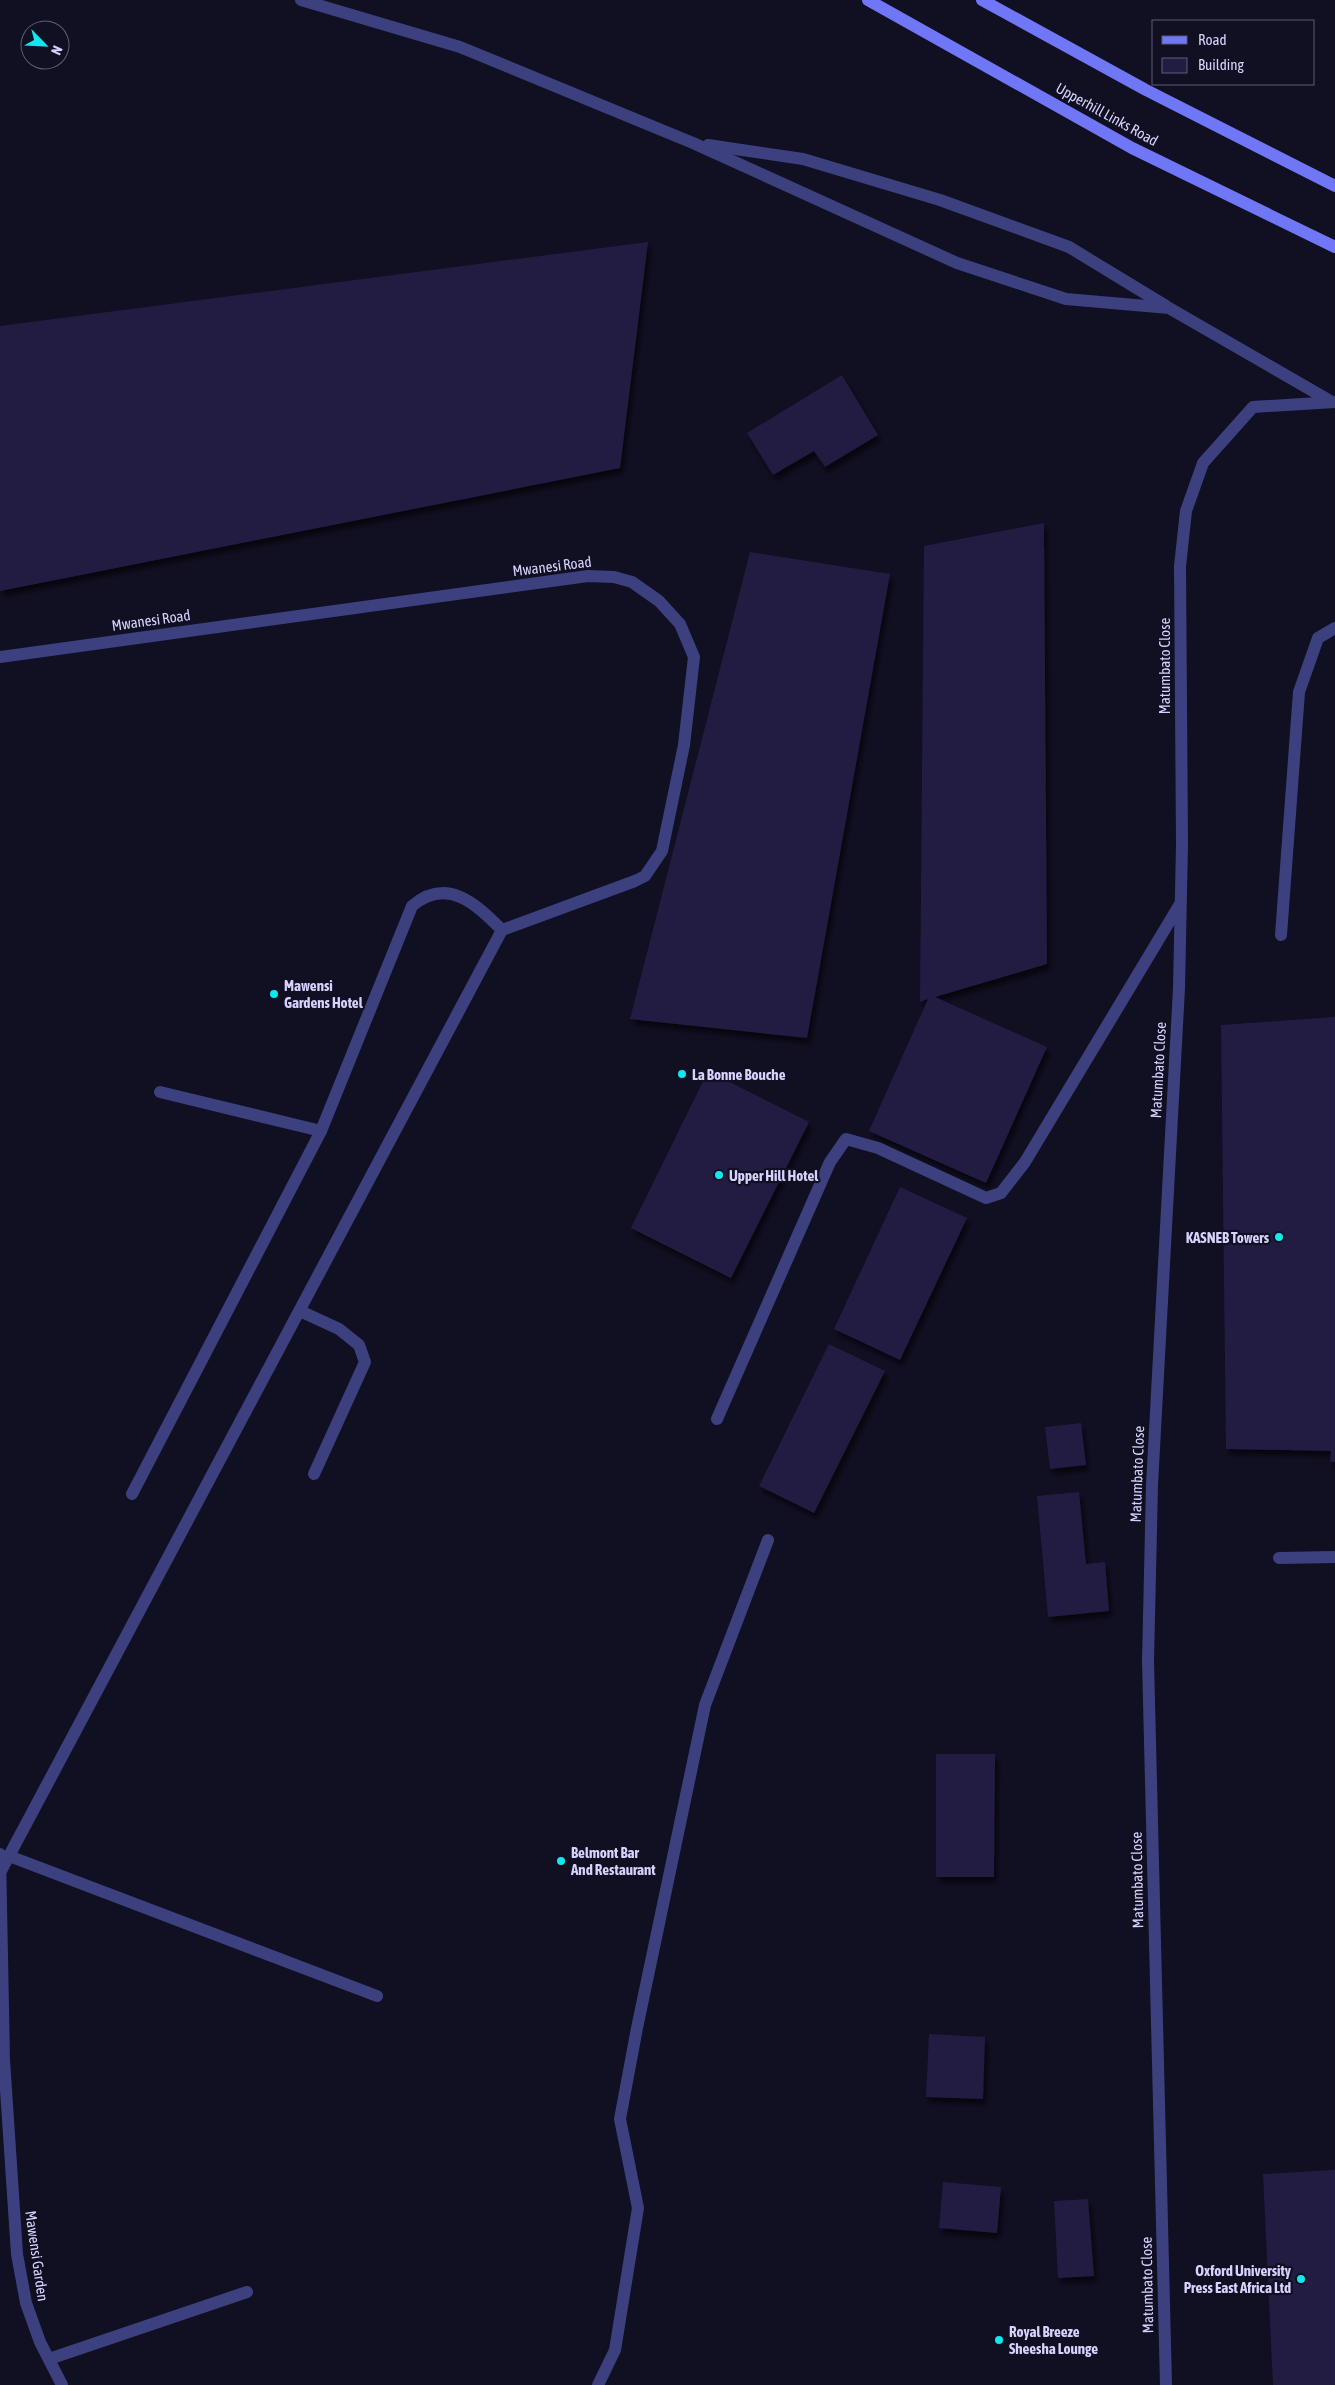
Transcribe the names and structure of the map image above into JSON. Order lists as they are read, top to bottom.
{
  "streets": {
    "street": [
      "Upperhill Links Road",
      "Mwanesi Road",
      "Matumbato Close",
      "Mawensi Garden"
    ]
  },
  "places": [
    "Mawensi Gardens Hotel",
    "La Bonne Bouche",
    "Upper Hill Hotel",
    "KASNEB Towers",
    "Belmont Bar And Restaurant",
    "Oxford University Press East Africa Ltd",
    "Royal Breeze Sheesha Lounge"
  ],
  "legend": ["Road", "Building"],
  "north": "bottom right"
}
